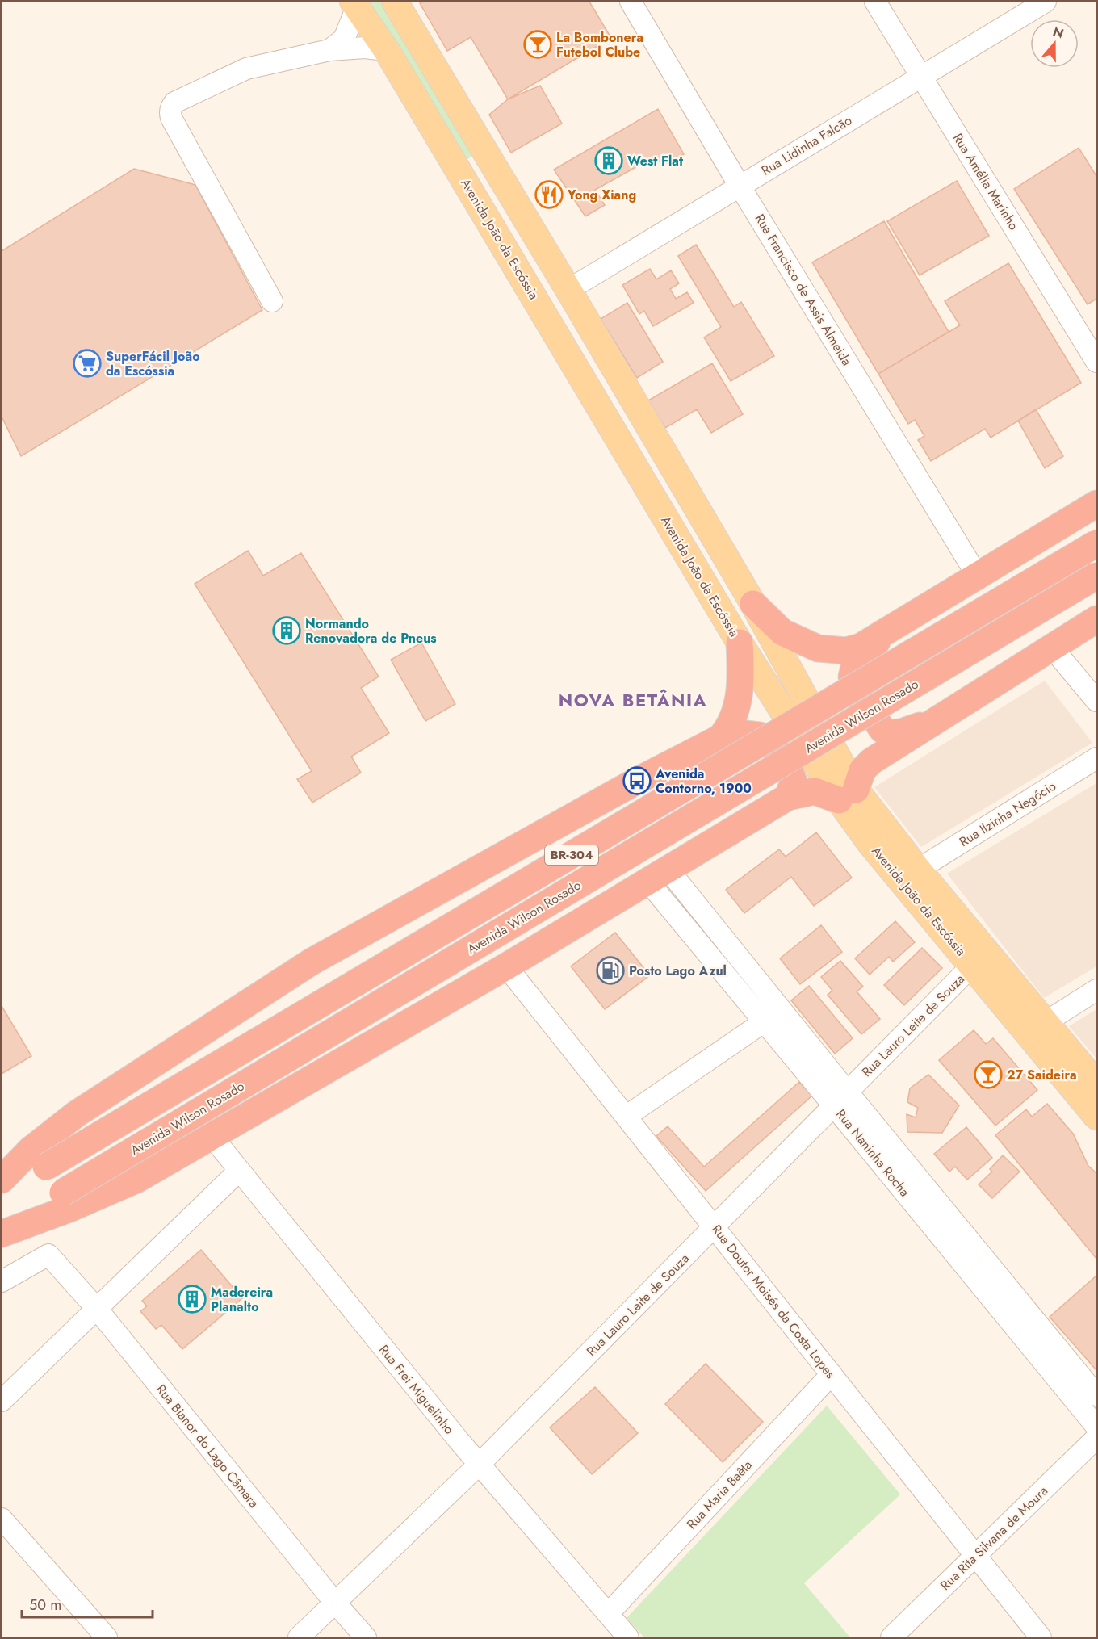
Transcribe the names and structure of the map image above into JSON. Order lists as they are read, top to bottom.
{
  "streets": {
    "highway": ["Avenida Wilson Rosado", "BR-304"],
    "main road": ["Avenida João da Escóssia"],
    "street": [
      "Rua Lidinha Falcão",
      "Rua Amélia Marinho",
      "Rua Francisco de Assis Almeida",
      "Rua Ilzinha Negócio",
      "Rua Lauro Leite de Souza",
      "Rua Naninha Rocha",
      "Rua Doutor Moisés da Costa Lopes",
      "Rua Frei Miguelinho",
      "Rua Bianor do Lago Câmara",
      "Rua Maria Baêta",
      "Rua Rita Silvana de Moura"
    ]
  },
  "crossings": [
    ["Rua Lidinha Falcão", "Rua Amélia Marinho"],
    ["Rua Lidinha Falcão", "Avenida João da Escóssia"],
    ["Rua Lidinha Falcão", "Rua Francisco de Assis Almeida"],
    ["Avenida João da Escóssia", "Rua Ilzinha Negócio"],
    ["Avenida João da Escóssia", "Rua Lauro Leite de Souza"],
    ["Rua Lauro Leite de Souza", "Rua Naninha Rocha"],
    ["Rua Lauro Leite de Souza", "Rua Doutor Moisés da Costa Lopes"],
    ["Rua Lauro Leite de Souza", "Rua Frei Miguelinho"],
    ["Rua Lauro Leite de Souza", "Rua Bianor do Lago Câmara"],
    ["Rua Doutor Moisés da Costa Lopes", "Rua Maria Baêta"],
    ["Rua Doutor Moisés da Costa Lopes", "Rua Rita Silvana de Moura"],
    ["Rua Frei Miguelinho", "Rua Maria Baêta"]
  ],
  "districts": ["NOVA BETÂNIA"],
  "places": {
    "bar": ["La Bombonera Futebol Clube", "27 Saideira"],
    "building": ["West Flat", "Normando Renovadora de Pneus", "Madereira Planalto"],
    "restaurant": ["Yong Xiang"],
    "supermarket": ["SuperFácil João da Escóssia"],
    "bus stop": ["Avenida Contorno, 1900"],
    "fuel station": ["Posto Lago Azul"]
  },
  "scale_bar": "50 m",
  "north": "top"
}
